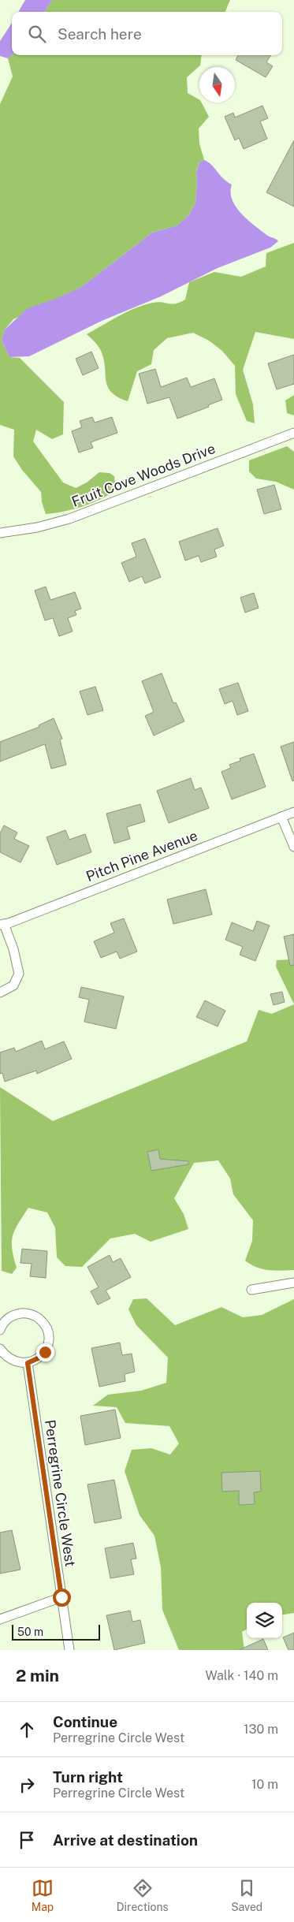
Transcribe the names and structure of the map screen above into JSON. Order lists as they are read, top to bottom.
{
  "streets": {
    "street": ["Fruit Cove Woods Drive", "Pitch Pine Avenue", "Perregrine Circle West"]
  },
  "scale_bar": "50 m",
  "north": "bottom",
  "page": {
    "search": "Search here",
    "scale": "50 m",
    "heading": ["2 min", "Walk · 140 m"],
    "list": [
      ["Continue", "Perregrine Circle West", "130 m"],
      ["Turn right", "Perregrine Circle West", "10 m"],
      "Arrive at destination"
    ],
    "nav": ["Map", "Directions", "Saved"]
  }
}
